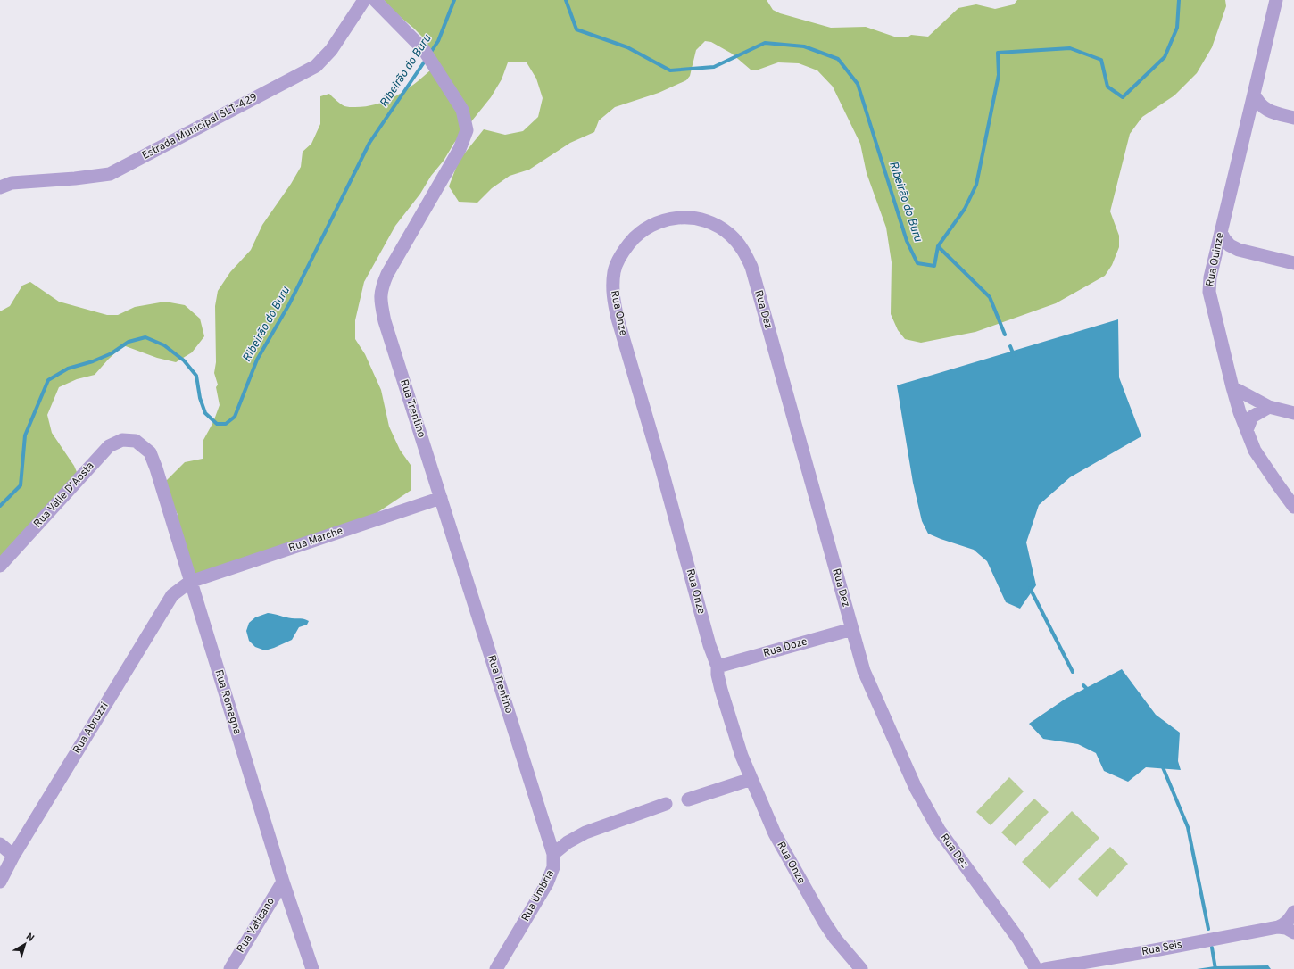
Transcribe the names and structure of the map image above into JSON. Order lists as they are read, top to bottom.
{
  "streets": {
    "street": [
      "Estrada Municipal SLT-429",
      "Rua Quinze",
      "Rua Dez",
      "Rua Onze",
      "Rua Trentino",
      "Rua Valle D'Aosta",
      "Rua Marche",
      "Rua Doze",
      "Rua Romagna",
      "Rua Abruzzi",
      "Rua Umbria",
      "Rua Vaticano",
      "Rua Seis"
    ]
  },
  "crossings": [
    ["Rua Dez", "Rua Onze"],
    ["Rua Dez", "Rua Doze"],
    ["Rua Onze", "Rua Doze"],
    ["Rua Trentino", "Rua Marche"],
    ["Rua Trentino", "Rua Umbria"],
    ["Rua Valle D'Aosta", "Rua Romagna"],
    ["Rua Marche", "Rua Romagna"],
    ["Rua Marche", "Rua Abruzzi"],
    ["Rua Romagna", "Rua Abruzzi"],
    ["Rua Romagna", "Rua Vaticano"]
  ],
  "water": ["Ribeirão do Buru"],
  "north": "top right"
}
